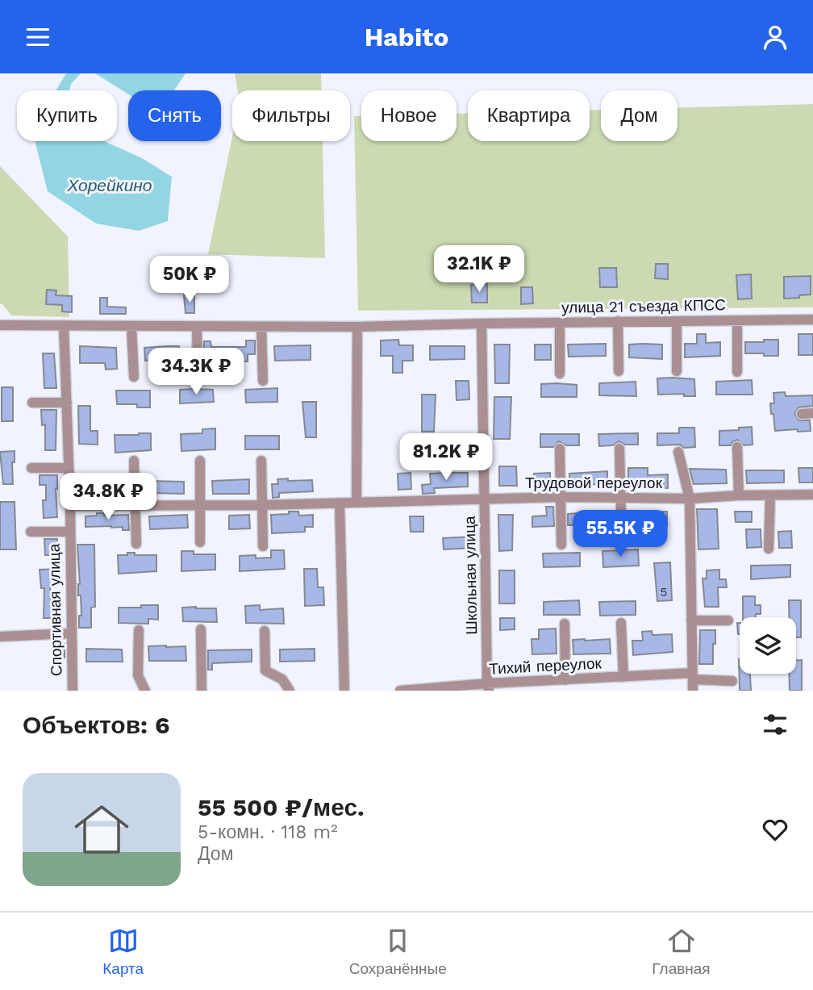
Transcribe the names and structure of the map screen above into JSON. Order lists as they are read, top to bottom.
{
  "streets": {
    "street": [
      "улица 21 съезда КПСС",
      "Трудовой переулок",
      "Школьная улица",
      "Спортивная улица",
      "Тихий переулок"
    ]
  },
  "crossings": [
    ["улица 21 съезда КПСС", "Школьная улица"],
    ["улица 21 съезда КПСС", "Спортивная улица"],
    ["Трудовой переулок", "Школьная улица"],
    ["Трудовой переулок", "Спортивная улица"],
    ["Школьная улица", "Тихий переулок"]
  ],
  "water": ["Хорейкино"],
  "house_numbers": ["5"],
  "page": {
    "header": "Habito",
    "chip": [
      "Купить",
      "Снять",
      "Фильтры",
      "Новое",
      "Квартира",
      "Дом"
    ],
    "price": [
      "32.1K ₽",
      "50K ₽",
      "34.3K ₽",
      "81.2K ₽",
      "34.8K ₽",
      "55.5K ₽"
    ],
    "heading": "Объектов: 6",
    "list": [
      {
        "name": "55 500 ₽/мес.",
        "note": "5-комн. · 118 m² · Дом"
      }
    ],
    "tabs": ["Карта", "Сохранённые", "Главная"]
  }
}
